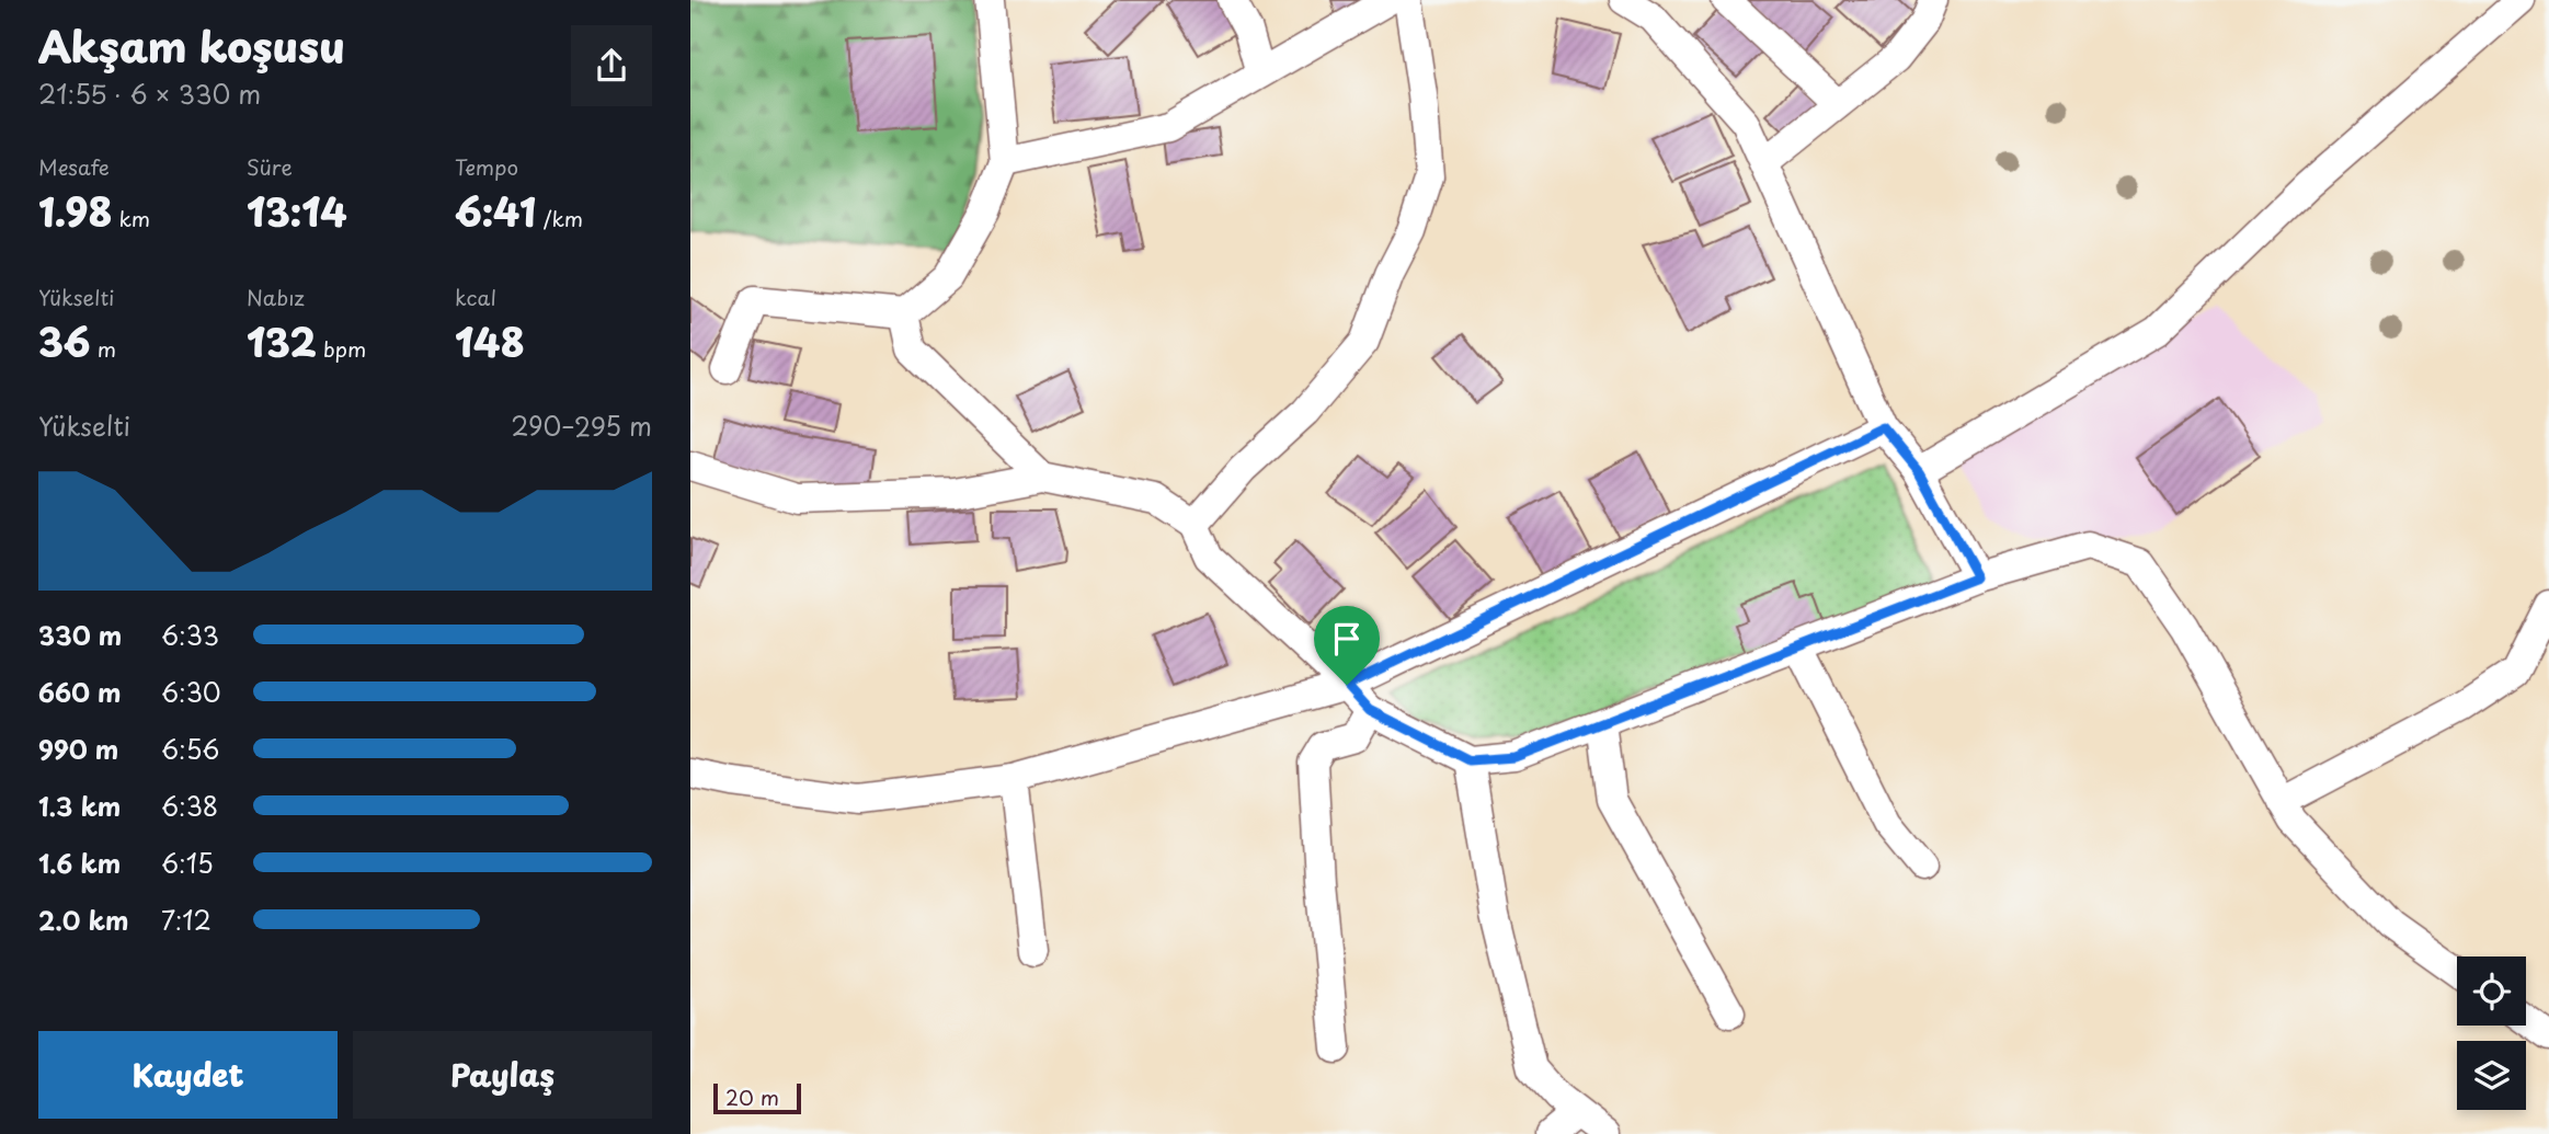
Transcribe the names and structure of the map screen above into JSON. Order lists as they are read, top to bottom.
{
  "scale_bar": "20 m",
  "page": {
    "heading": ["Akşam koşusu", "21:55 · 6 × 330 m"],
    "stats": [
      ["Mesafe", "1.98 km"],
      ["Süre", "13:14"],
      ["Tempo", "6:41 /km"],
      ["Yükselti", "36 m"],
      ["Nabız", "132 bpm"],
      ["kcal", "148"]
    ],
    "chart": ["Yükselti", "290–295 m"],
    "list": [
      {
        "name": "330 m",
        "note": "6:33"
      },
      {
        "name": "660 m",
        "note": "6:30"
      },
      {
        "name": "990 m",
        "note": "6:56"
      },
      {
        "name": "1.3 km",
        "note": "6:38"
      },
      {
        "name": "1.6 km",
        "note": "6:15"
      },
      {
        "name": "2.0 km",
        "note": "7:12"
      }
    ],
    "buttons": ["Kaydet", "Paylaş"],
    "scale": "20 m"
  }
}
